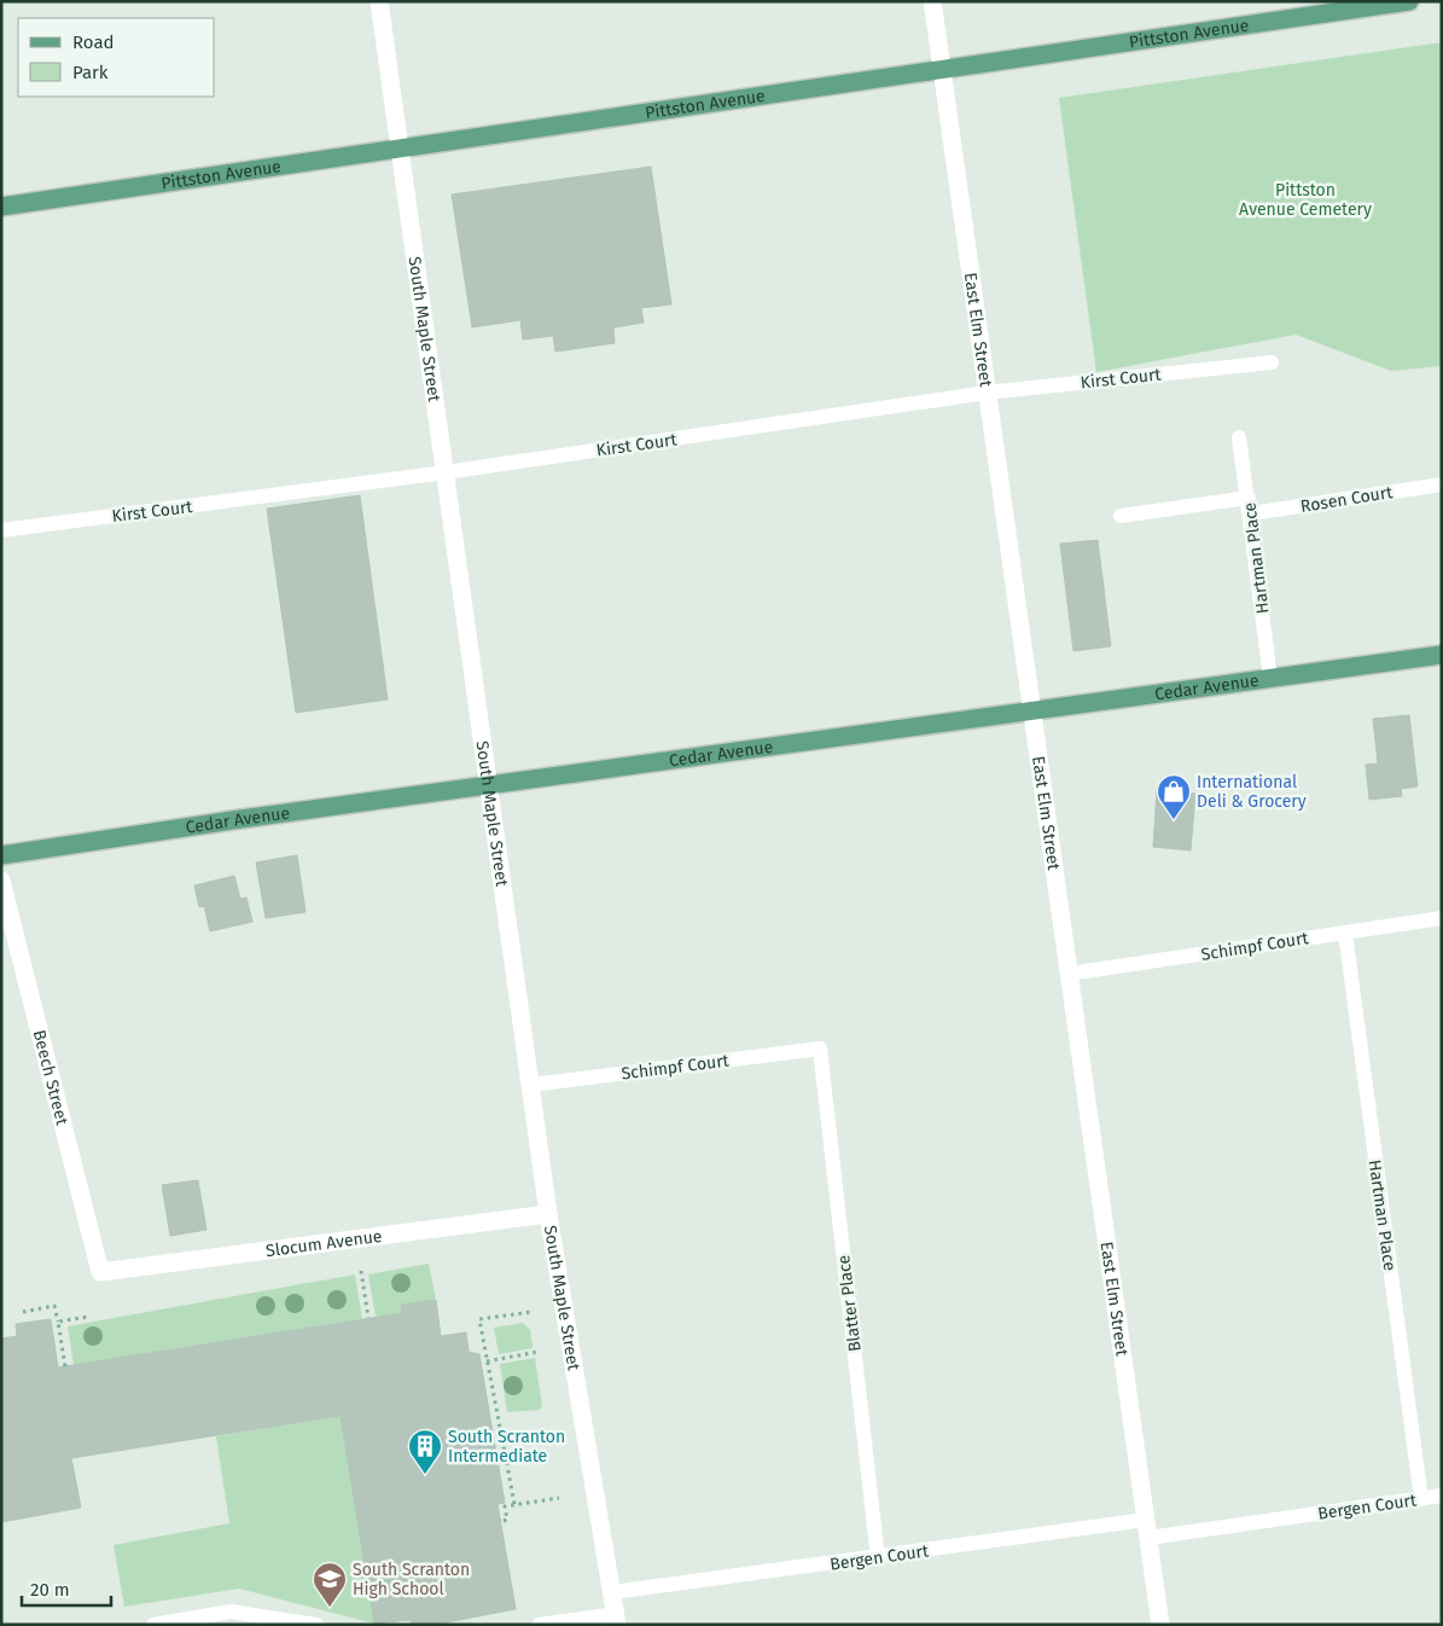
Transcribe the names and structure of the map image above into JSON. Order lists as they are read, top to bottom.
{
  "streets": {
    "main road": ["Pittston Avenue", "Cedar Avenue"],
    "street": [
      "East Elm Street",
      "South Maple Street",
      "Beech Street",
      "Slocum Avenue"
    ],
    "lane": [
      "Kirst Court",
      "Rosen Court",
      "Hartman Place",
      "Schimpf Court",
      "Blatter Place",
      "Bergen Court"
    ]
  },
  "crossings": [
    ["Pittston Avenue", "East Elm Street"],
    ["Pittston Avenue", "South Maple Street"],
    ["East Elm Street", "Kirst Court"],
    ["East Elm Street", "Cedar Avenue"],
    ["East Elm Street", "Schimpf Court"],
    ["East Elm Street", "Bergen Court"],
    ["South Maple Street", "Kirst Court"],
    ["South Maple Street", "Cedar Avenue"],
    ["South Maple Street", "Schimpf Court"],
    ["South Maple Street", "Slocum Avenue"],
    ["South Maple Street", "Bergen Court"],
    ["Rosen Court", "Hartman Place"],
    ["Hartman Place", "Cedar Avenue"],
    ["Hartman Place", "Schimpf Court"],
    ["Hartman Place", "Bergen Court"],
    ["Schimpf Court", "Blatter Place"],
    ["Beech Street", "Slocum Avenue"],
    ["Blatter Place", "Bergen Court"]
  ],
  "parks": ["Pittston Avenue Cemetery"],
  "places": {
    "shop": ["International Deli & Grocery"],
    "building": ["South Scranton Intermediate"],
    "school or university": ["South Scranton High School"]
  },
  "legend": ["Road", "Park"],
  "scale_bar": "20 m"
}
